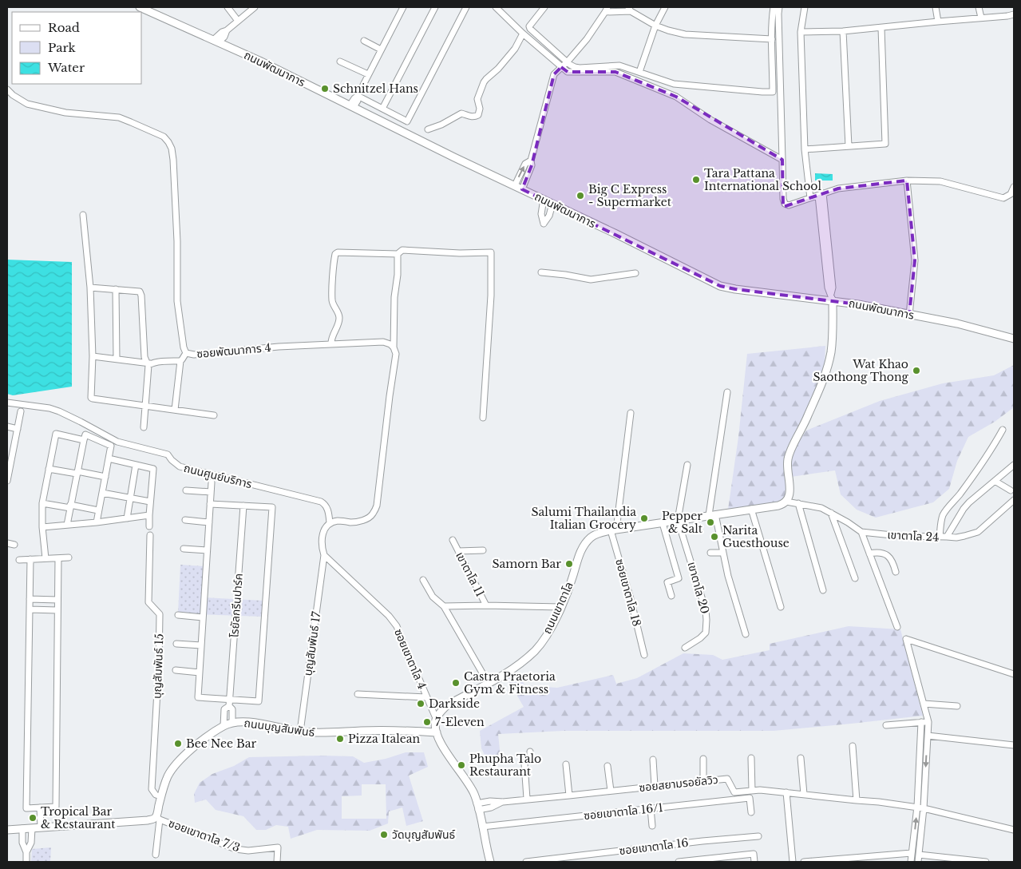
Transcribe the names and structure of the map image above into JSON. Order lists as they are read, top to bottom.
{
  "streets": {
    "street": [
      "ถนนพัฒนาการ",
      "ซอยพัฒนาการ 4",
      "ถนนศูนย์บริการ",
      "เขาตาโล 24",
      "เขาตาโล 11",
      "เขาตาโล 20",
      "ซอยเขาตาโล 18",
      "โรยัลกรีนปาร์ค",
      "ถนนเขาตาโล",
      "บุญสัมพันธ์ 17",
      "ซอยเขาตาโล 4",
      "บุญสัมพันธ์ 15",
      "ถนนบุญสัมพันธ์",
      "ซอยสยามรอยัลวิว",
      "ซอยเขาตาโล 16/1",
      "ซอยเขาตาโล 7/3",
      "ซอยเขาตาโล 16"
    ]
  },
  "crossings": [
    ["เขาตาโล 24", "ถนนเขาตาโล"],
    ["เขาตาโล 11", "ถนนเขาตาโล"],
    ["เขาตาโล 20", "ถนนเขาตาโล"],
    ["ซอยเขาตาโล 18", "ถนนเขาตาโล"],
    ["โรยัลกรีนปาร์ค", "ถนนบุญสัมพันธ์"],
    ["ถนนเขาตาโล", "ซอยเขาตาโล 4"],
    ["บุญสัมพันธ์ 17", "ซอยเขาตาโล 4"],
    ["บุญสัมพันธ์ 17", "ถนนบุญสัมพันธ์"],
    ["บุญสัมพันธ์ 15", "ถนนบุญสัมพันธ์"],
    ["ถนนบุญสัมพันธ์", "ซอยเขาตาโล 7/3"]
  ],
  "places": [
    "Schnitzel Hans",
    "Tara Pattana International School",
    "Big C Express - Supermarket",
    "Wat Khao Saothong Thong",
    "Salumi Thailandia Italian Grocery",
    "Pepper & Salt",
    "Narita Guesthouse",
    "Samorn Bar",
    "Castra Praetoria Gym & Fitness",
    "Darkside",
    "7-Eleven",
    "Pizza Italean",
    "Bee Nee Bar",
    "Phupha Talo Restaurant",
    "Tropical Bar & Restaurant",
    "วัดบุญสัมพันธ์"
  ],
  "legend": ["Road", "Park", "Water"]
}
